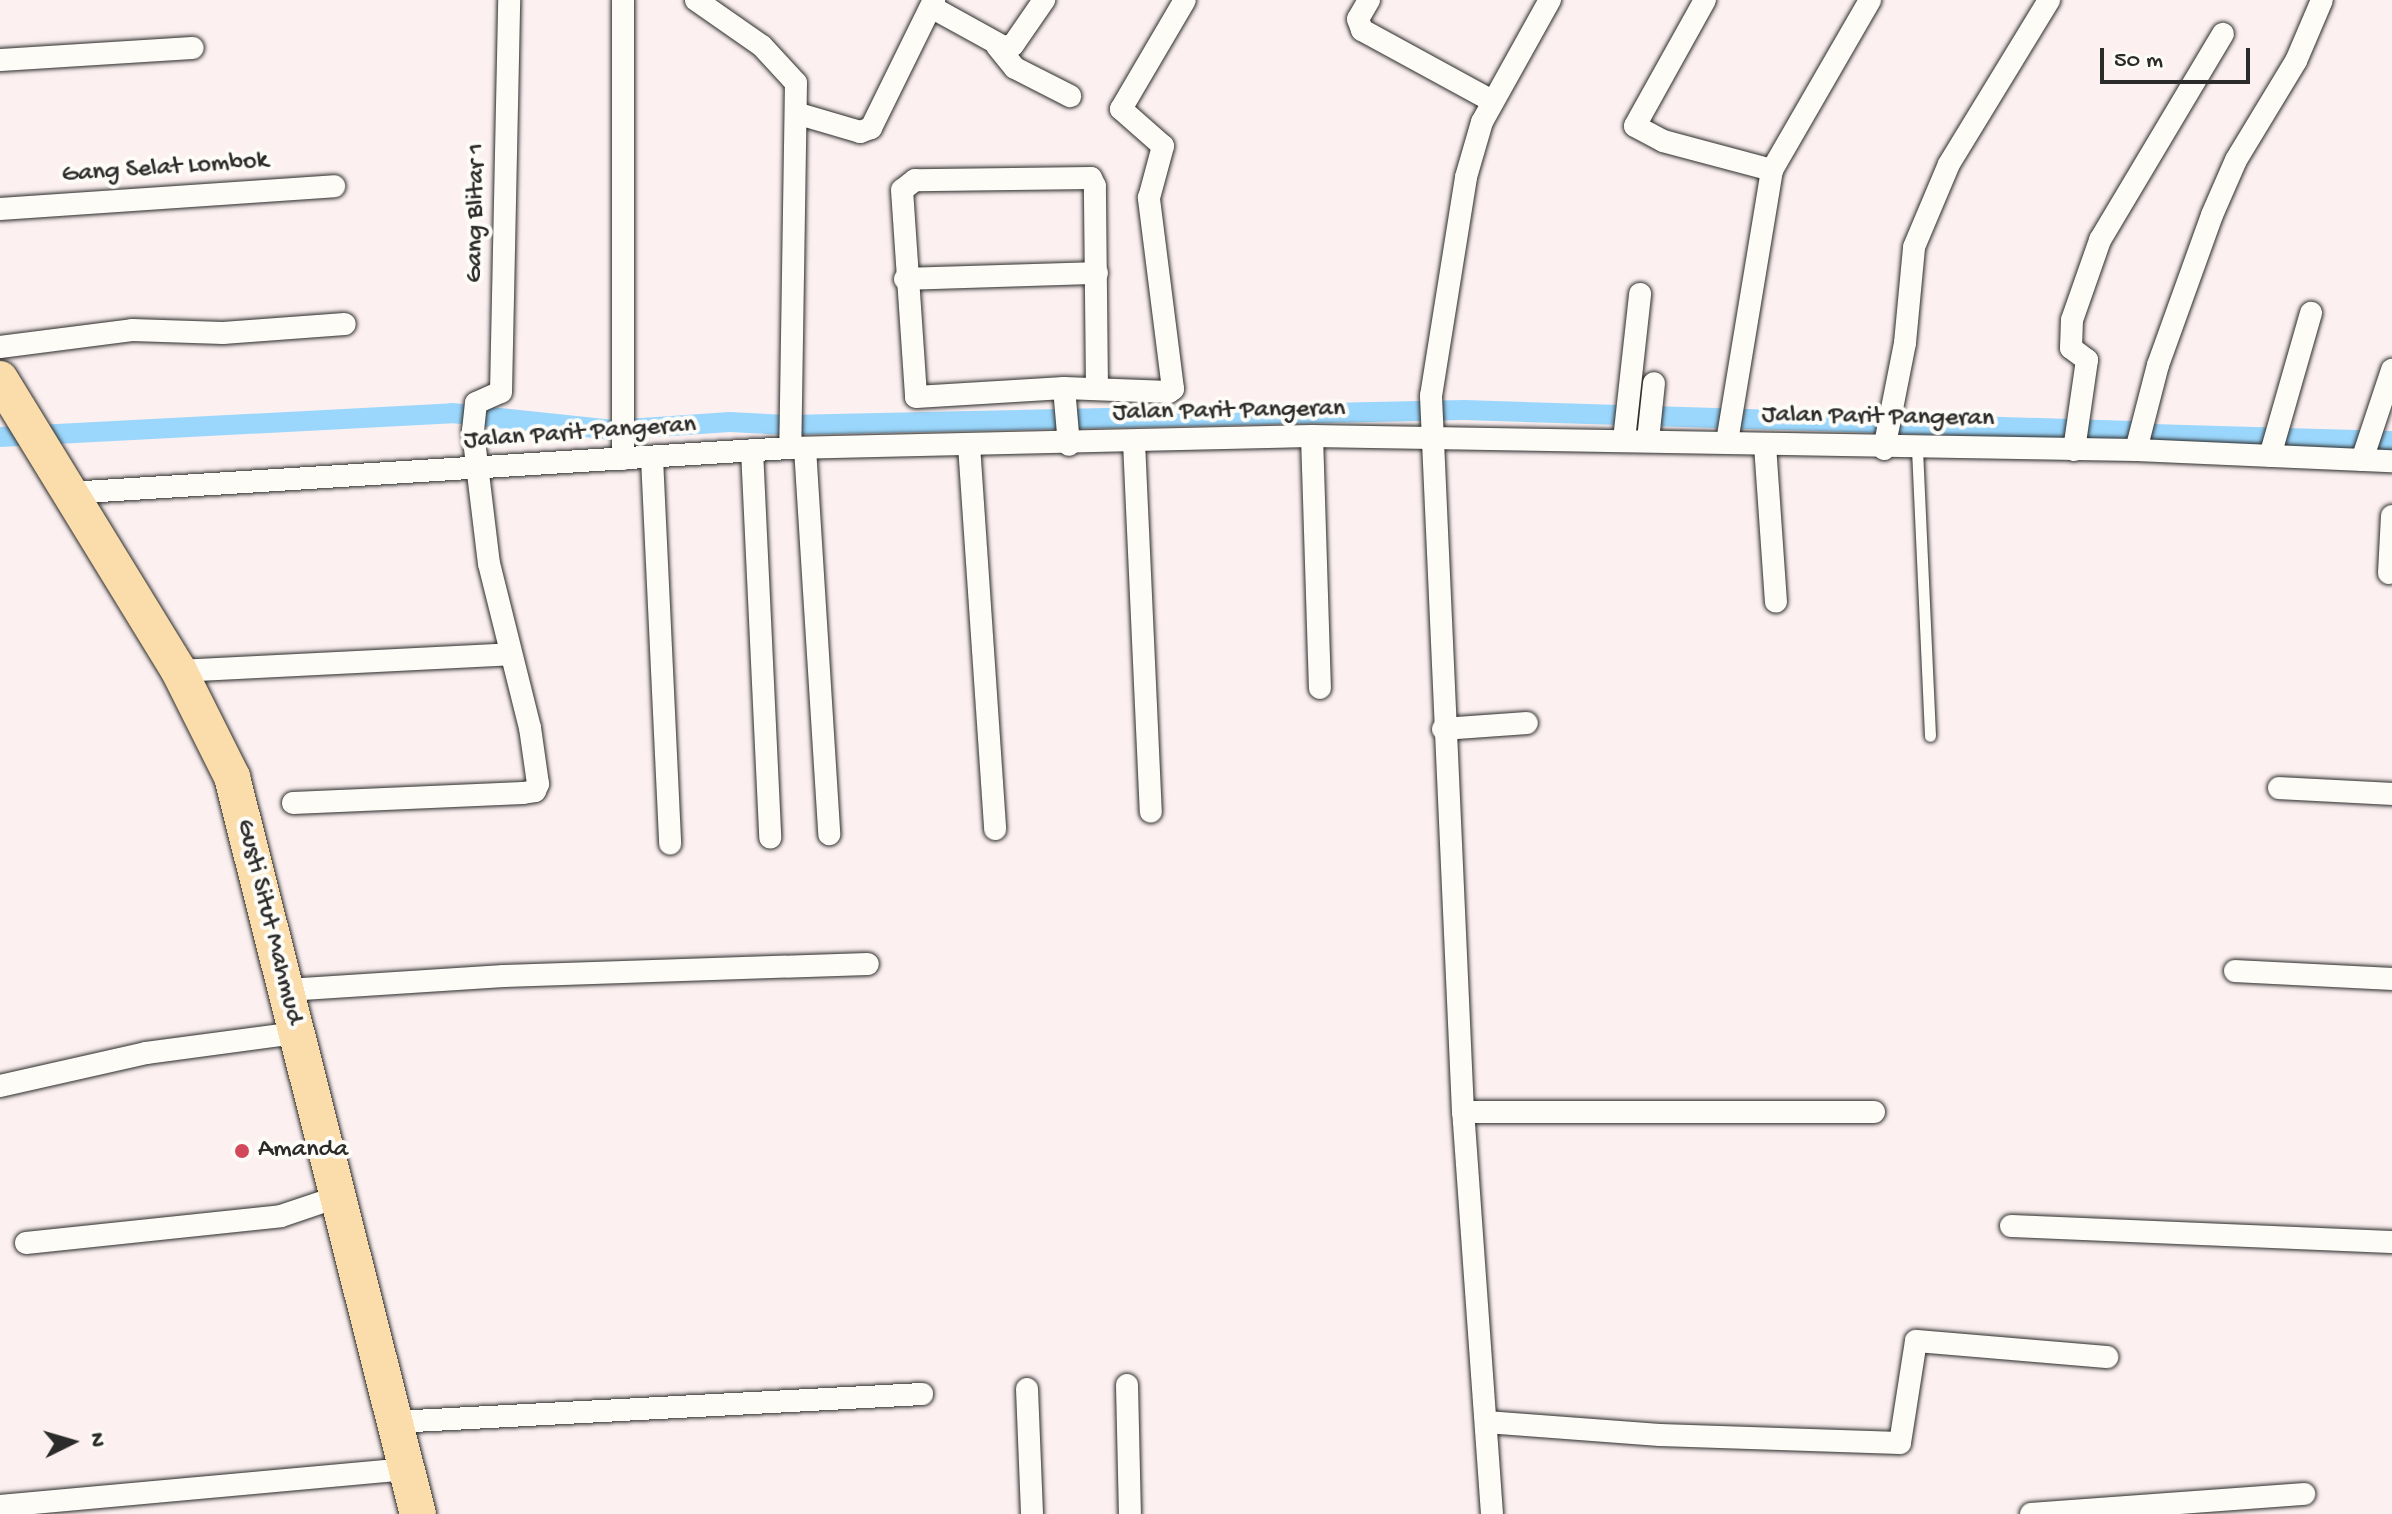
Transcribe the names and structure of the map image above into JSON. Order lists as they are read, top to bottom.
{
  "streets": {
    "highway": ["Gusti Situt Mahmud"],
    "street": ["Gang Selat Lombok", "Gang Blitar 1", "Jalan Parit Pangeran"]
  },
  "crossings": [
    ["Gang Blitar 1", "Jalan Parit Pangeran"],
    ["Jalan Parit Pangeran", "Gusti Situt Mahmud"]
  ],
  "places": ["Amanda"],
  "scale_bar": "50 m",
  "north": "right"
}
